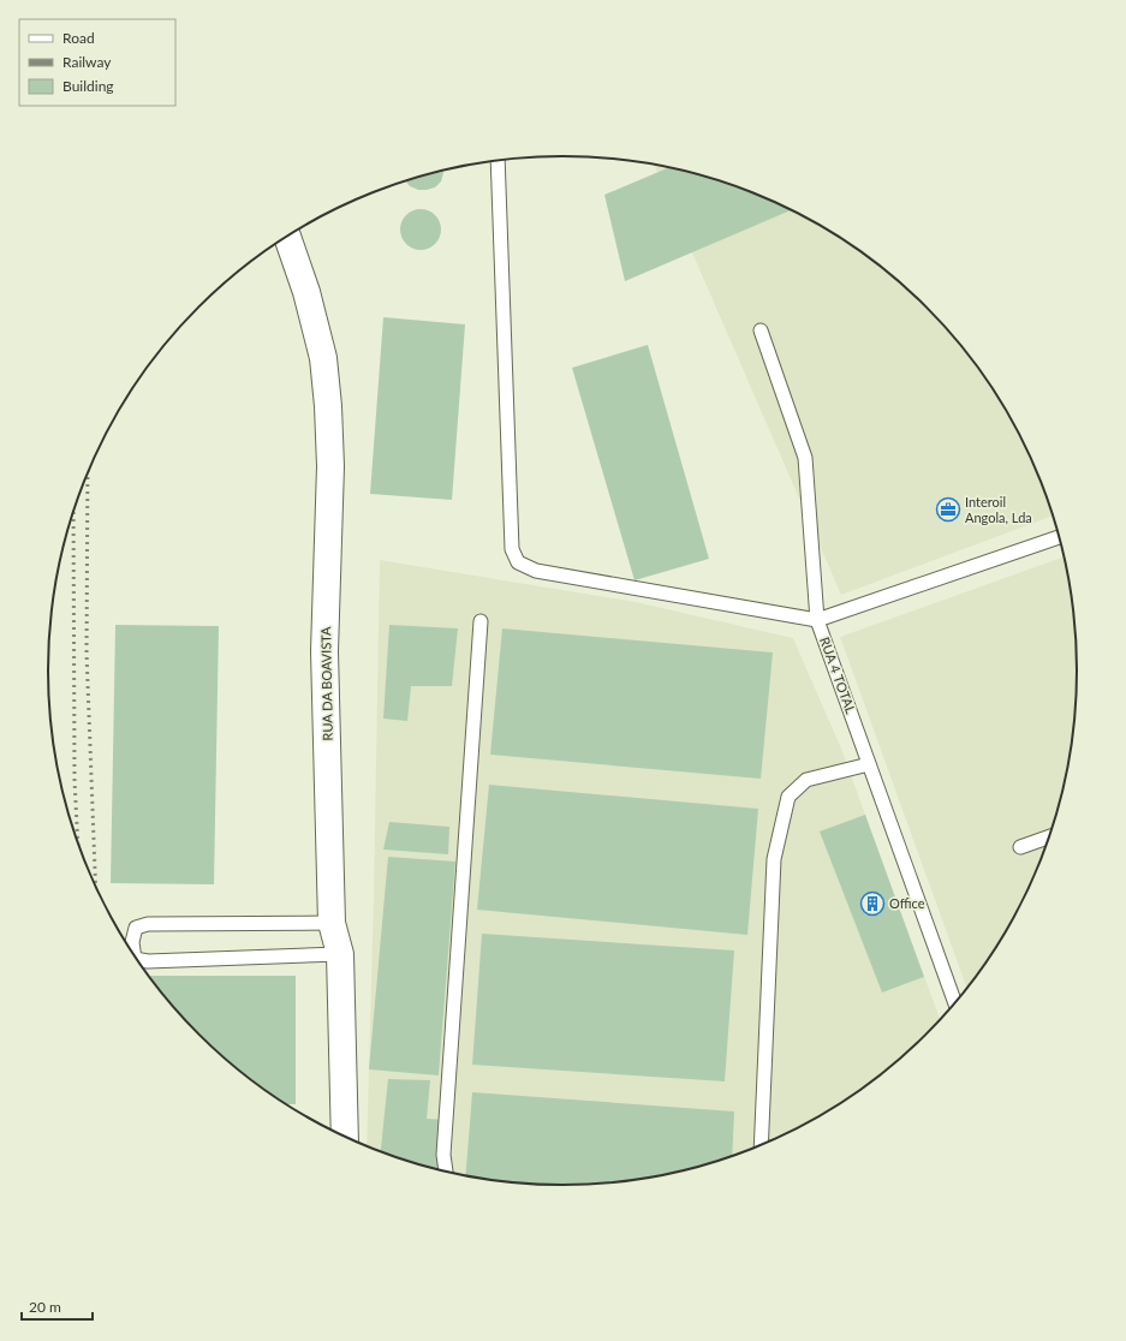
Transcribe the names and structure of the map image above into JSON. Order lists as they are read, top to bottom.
{
  "streets": {
    "main road": ["RUA DA BOAVISTA"],
    "lane": ["RUA 4 TOTAL"]
  },
  "places": {
    "office": ["Interoil Angola, Lda"],
    "building": ["Office"]
  },
  "legend": ["Road", "Railway", "Building"],
  "scale_bar": "20 m"
}
